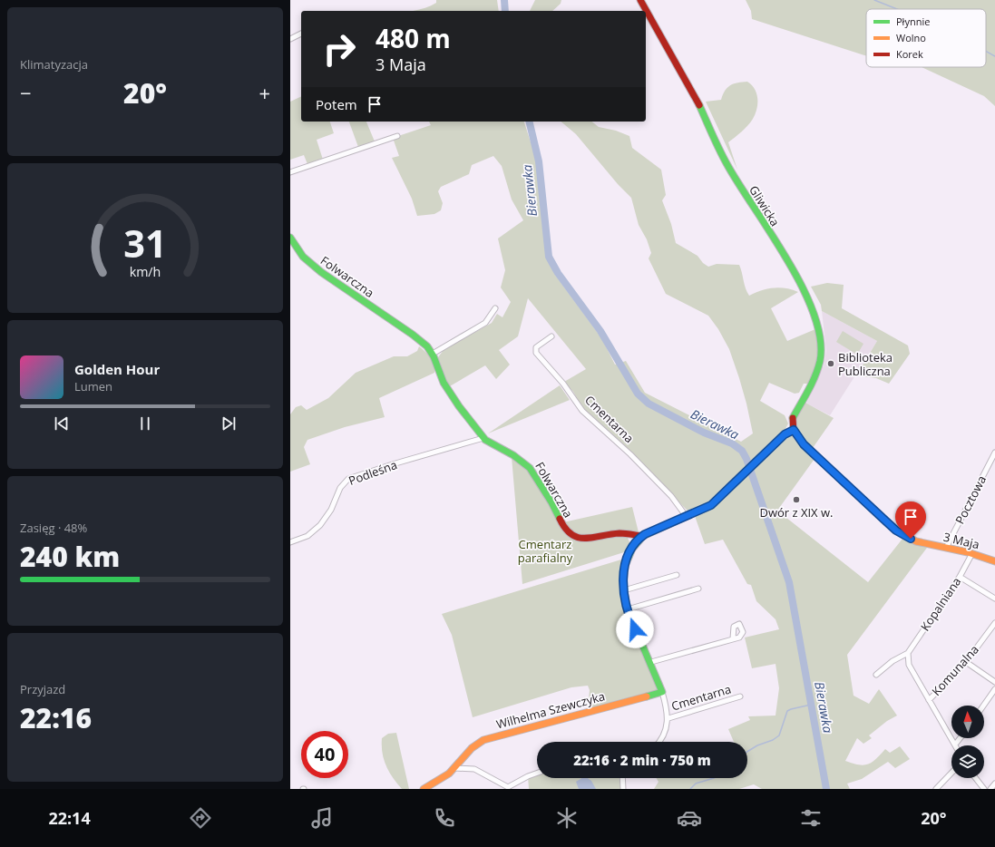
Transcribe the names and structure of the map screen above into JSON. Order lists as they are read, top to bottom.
{
  "streets": {
    "street": [
      "Gliwicka",
      "Folwarczna",
      "Cmentarna",
      "Podleśna",
      "Pocztowa",
      "3 Maja",
      "Kopalniana",
      "Komunalna",
      "Wilhelma Szewczyka"
    ]
  },
  "crossings": [
    ["Gliwicka", "Cmentarna"],
    ["Gliwicka", "3 Maja"],
    ["Folwarczna", "Cmentarna"],
    ["Folwarczna", "Podleśna"],
    ["Cmentarna", "3 Maja"],
    ["Cmentarna", "Wilhelma Szewczyka"],
    ["Pocztowa", "3 Maja"],
    ["3 Maja", "Kopalniana"]
  ],
  "water": ["Bierawka"],
  "parks": ["Cmentarz parafialny"],
  "places": ["Biblioteka Publiczna", "Dwór z XIX w."],
  "legend": ["Płynnie", "Wolno", "Korek"],
  "north": "top",
  "page": {
    "tile": [
      "Klimatyzacja",
      ["Zasięg · 48%", "240 km"],
      ["Przyjazd", "22:16"]
    ],
    "turn": ["480 m", "3 Maja"],
    "heat": ["−", "20°", "+"],
    "then": "Potem",
    "song": ["Golden Hour", "Lumen"],
    "limit": "40",
    "trip": "22:16 · 2 min · 750 m",
    "tabs": ["22:14", "20°"],
    "gauge": ["31", "km/h"]
  }
}
